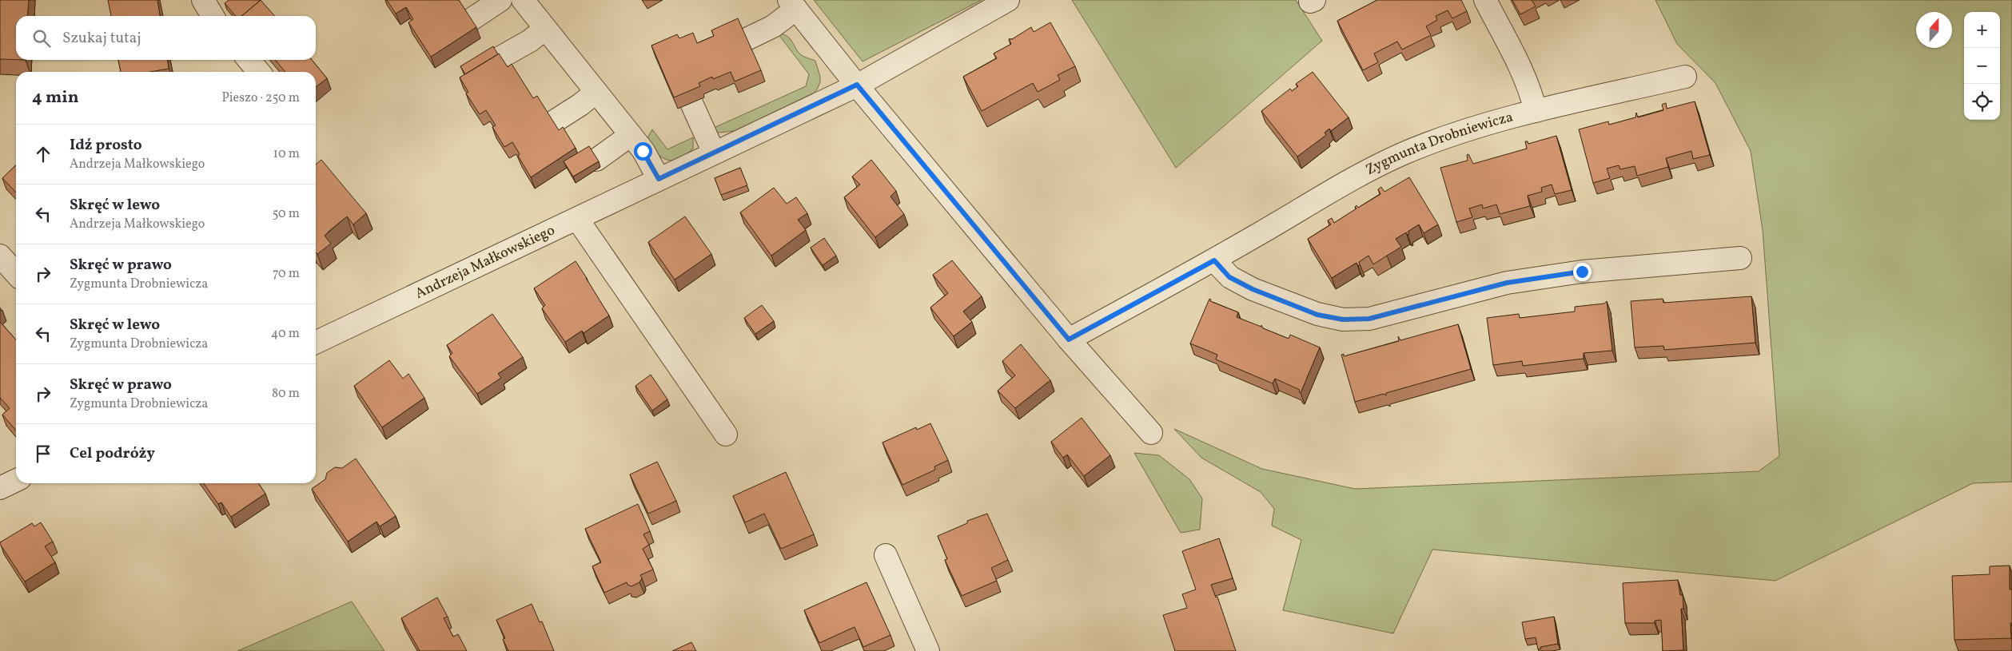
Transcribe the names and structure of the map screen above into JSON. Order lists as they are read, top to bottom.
{
  "streets": {
    "street": ["Zygmunta Drobniewicza", "Andrzeja Małkowskiego"]
  },
  "north": "top",
  "page": {
    "map_buttons": ["+", "−"],
    "search": "Szukaj tutaj",
    "heading": ["4 min", "Pieszo · 250 m"],
    "list": [
      ["Idź prosto", "Andrzeja Małkowskiego", "10 m"],
      ["Skręć w lewo", "Andrzeja Małkowskiego", "50 m"],
      ["Skręć w prawo", "Zygmunta Drobniewicza", "70 m"],
      ["Skręć w lewo", "Zygmunta Drobniewicza", "40 m"],
      ["Skręć w prawo", "Zygmunta Drobniewicza", "80 m"],
      "Cel podróży"
    ]
  }
}
